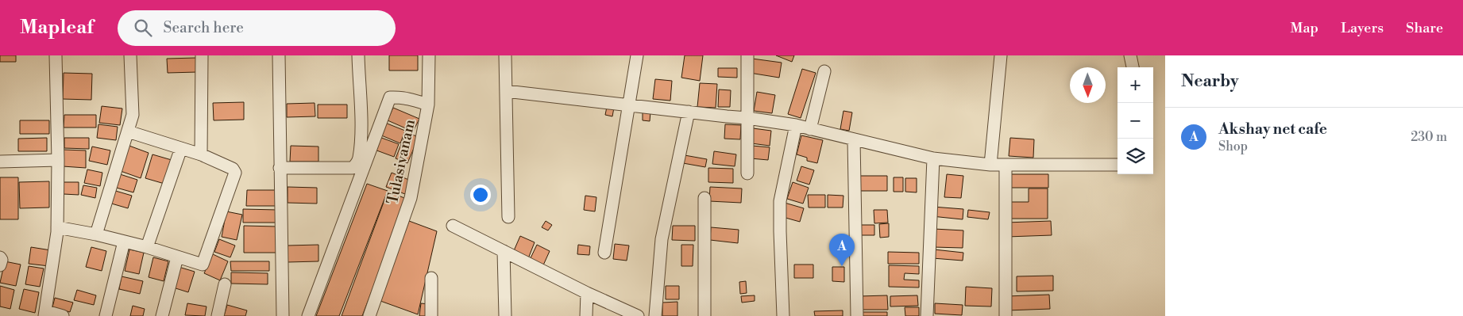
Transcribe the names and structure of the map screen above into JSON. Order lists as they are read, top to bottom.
{
  "streets": {
    "street": ["Tulasivanam"]
  },
  "north": "bottom",
  "page": {
    "header": "Mapleaf",
    "search": "Search here",
    "nav": ["Map", "Layers", "Share"],
    "heading": "Nearby",
    "map_buttons": ["+", "−"],
    "list": [
      {
        "mark": "A",
        "name": "Akshay net cafe",
        "note": "Shop",
        "value": "230 m"
      }
    ],
    "pins": "A"
  }
}
